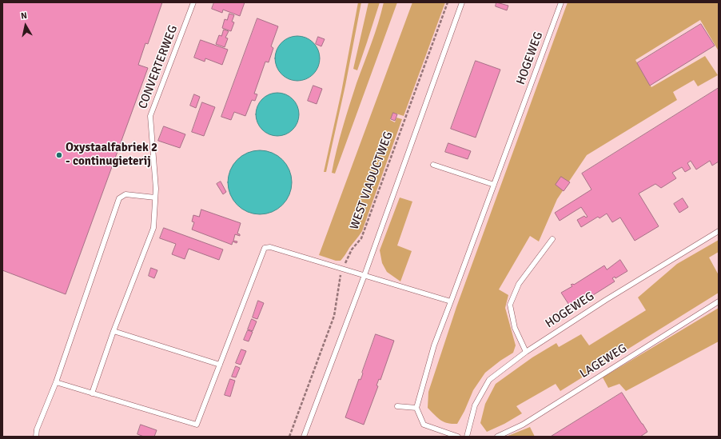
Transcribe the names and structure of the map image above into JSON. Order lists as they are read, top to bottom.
{
  "streets": {
    "lane": [
      "HOGEWEG",
      "CONVERTERWEG",
      "WEST VIADUCTWEG",
      "LAGEWEG"
    ]
  },
  "places": ["Oxystaalfabriek 2 - continugieterij"],
  "north": "top"
}
